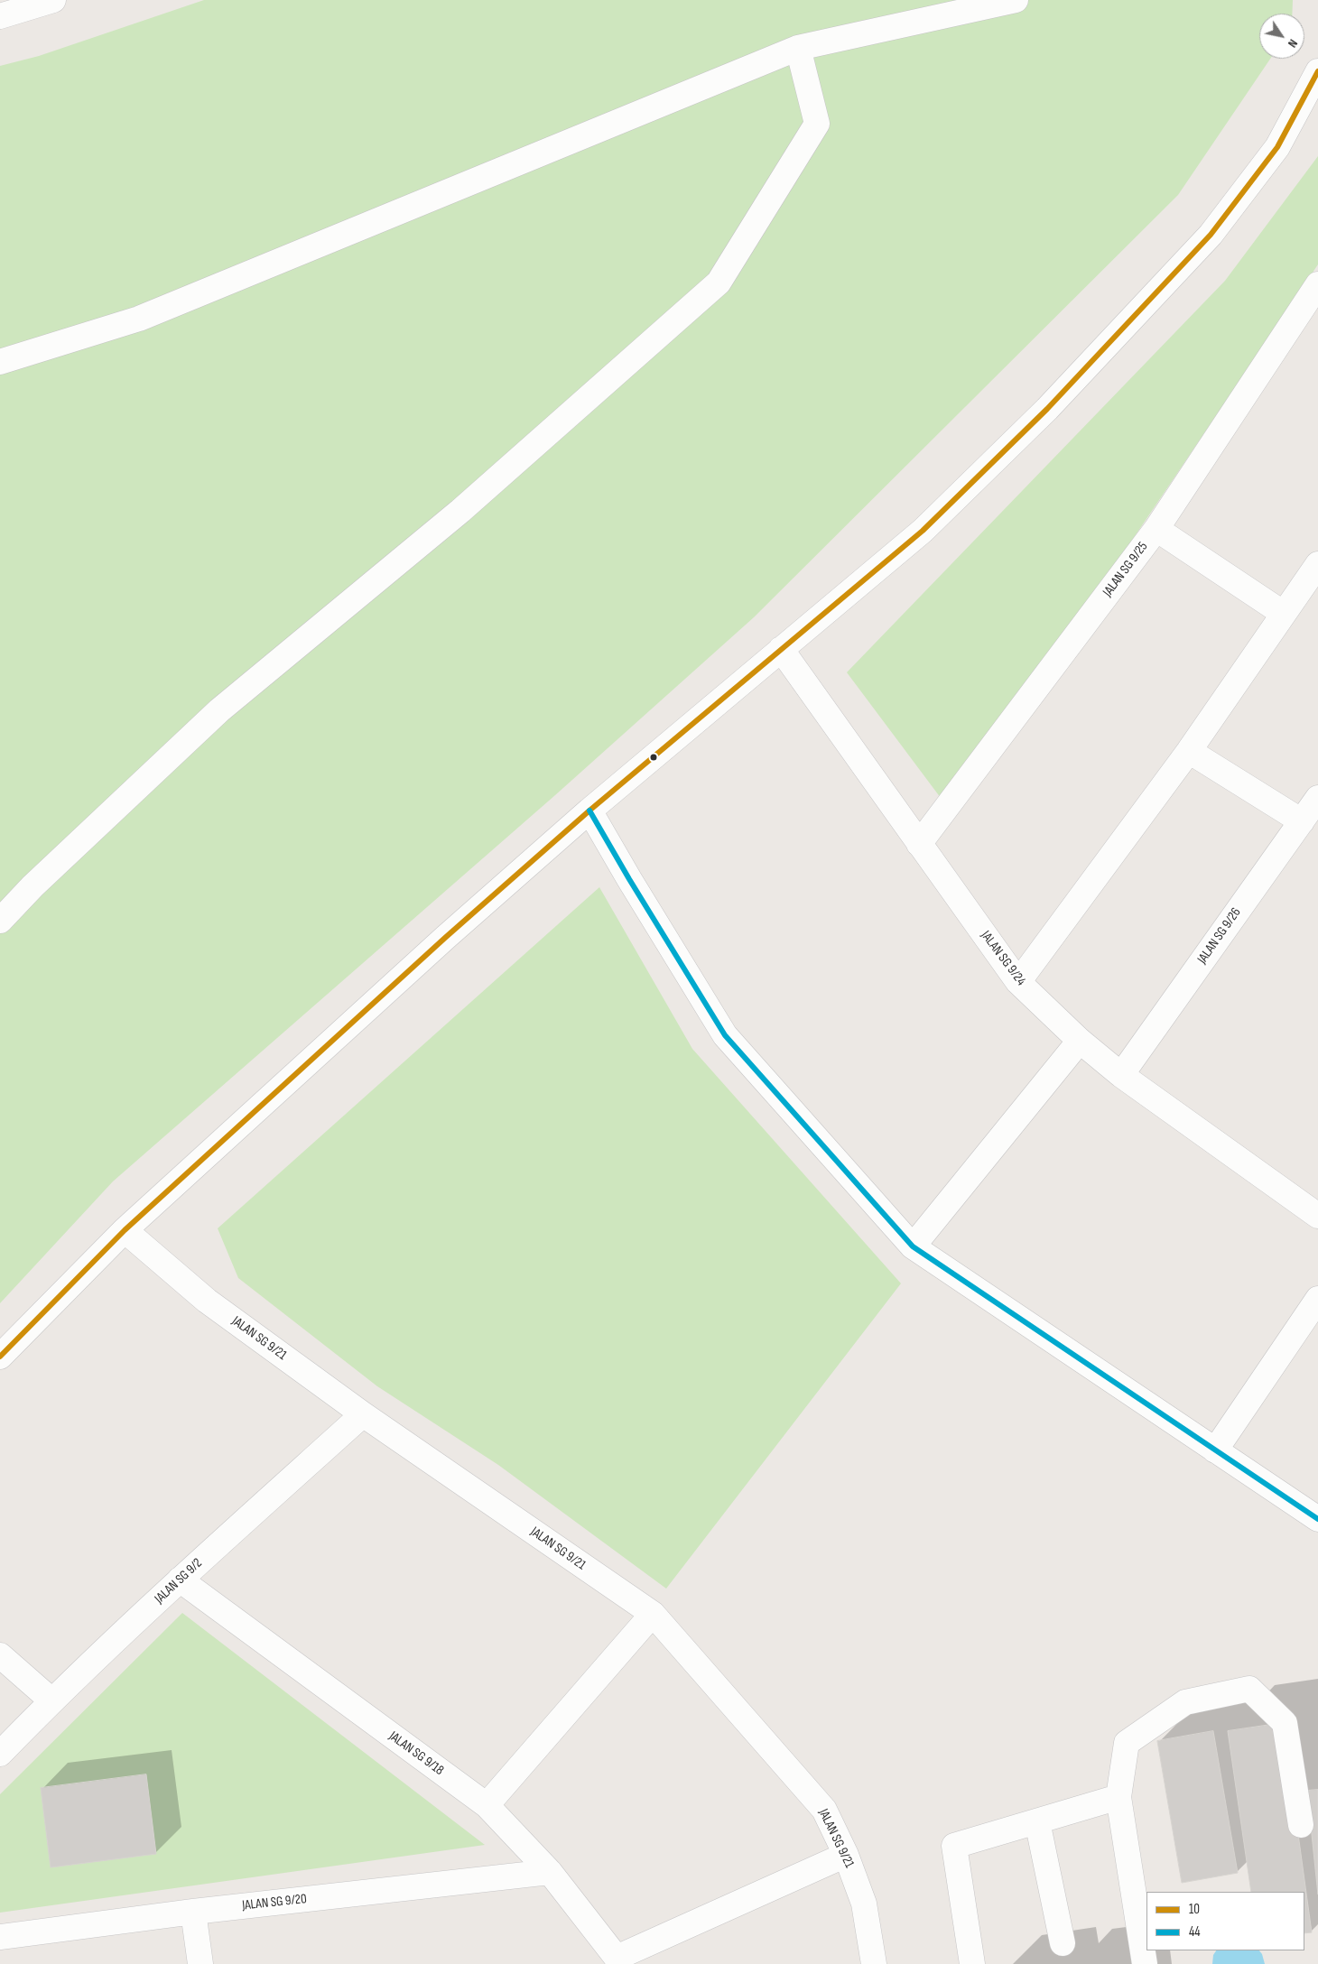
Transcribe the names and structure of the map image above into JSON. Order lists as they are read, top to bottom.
{
  "streets": {
    "street": [
      "JALAN SG 9/25",
      "JALAN SG 9/26",
      "JALAN SG 9/24",
      "JALAN SG 9/21",
      "JALAN SG 9/2",
      "JALAN SG 9/18",
      "JALAN SG 9/20"
    ]
  },
  "crossings": [
    ["JALAN SG 9/25", "JALAN SG 9/24"],
    ["JALAN SG 9/26", "JALAN SG 9/24"],
    ["JALAN SG 9/21", "JALAN SG 9/2"],
    ["JALAN SG 9/2", "JALAN SG 9/18"],
    ["JALAN SG 9/18", "JALAN SG 9/20"]
  ],
  "lines": ["transit line 10", "transit line 44"],
  "legend": ["10", "44"],
  "north": "bottom right"
}
